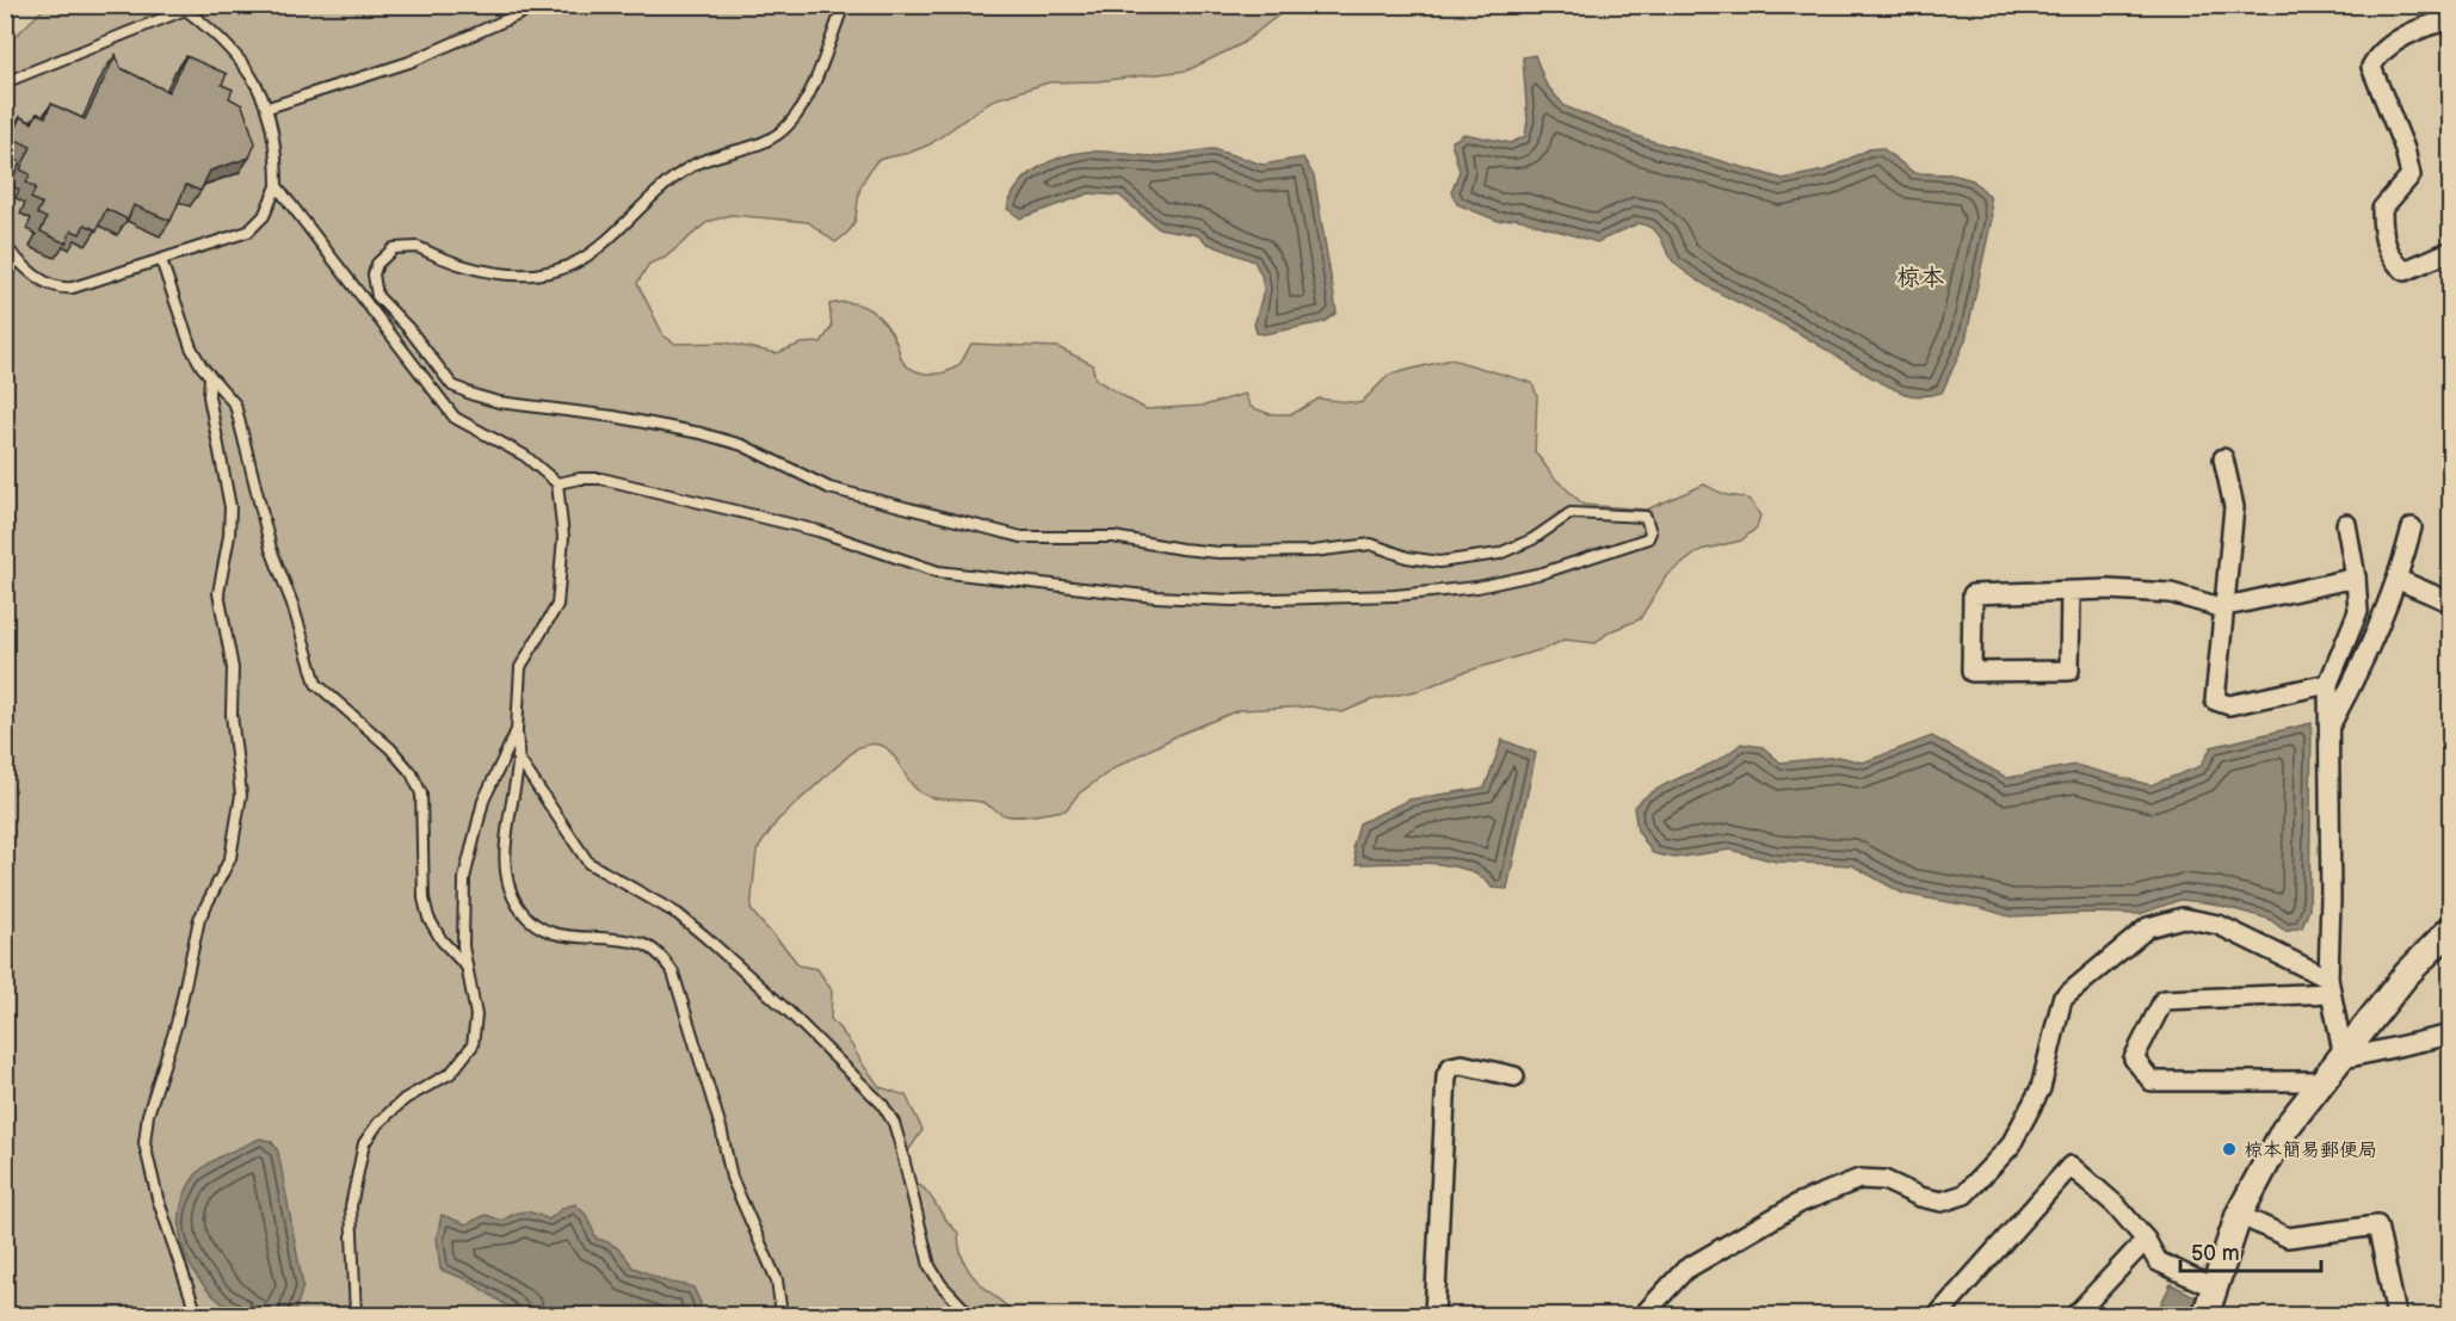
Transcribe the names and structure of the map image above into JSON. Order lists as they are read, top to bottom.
{
  "districts": ["椋本"],
  "places": ["椋本簡易郵便局"],
  "scale_bar": "50 m"
}
